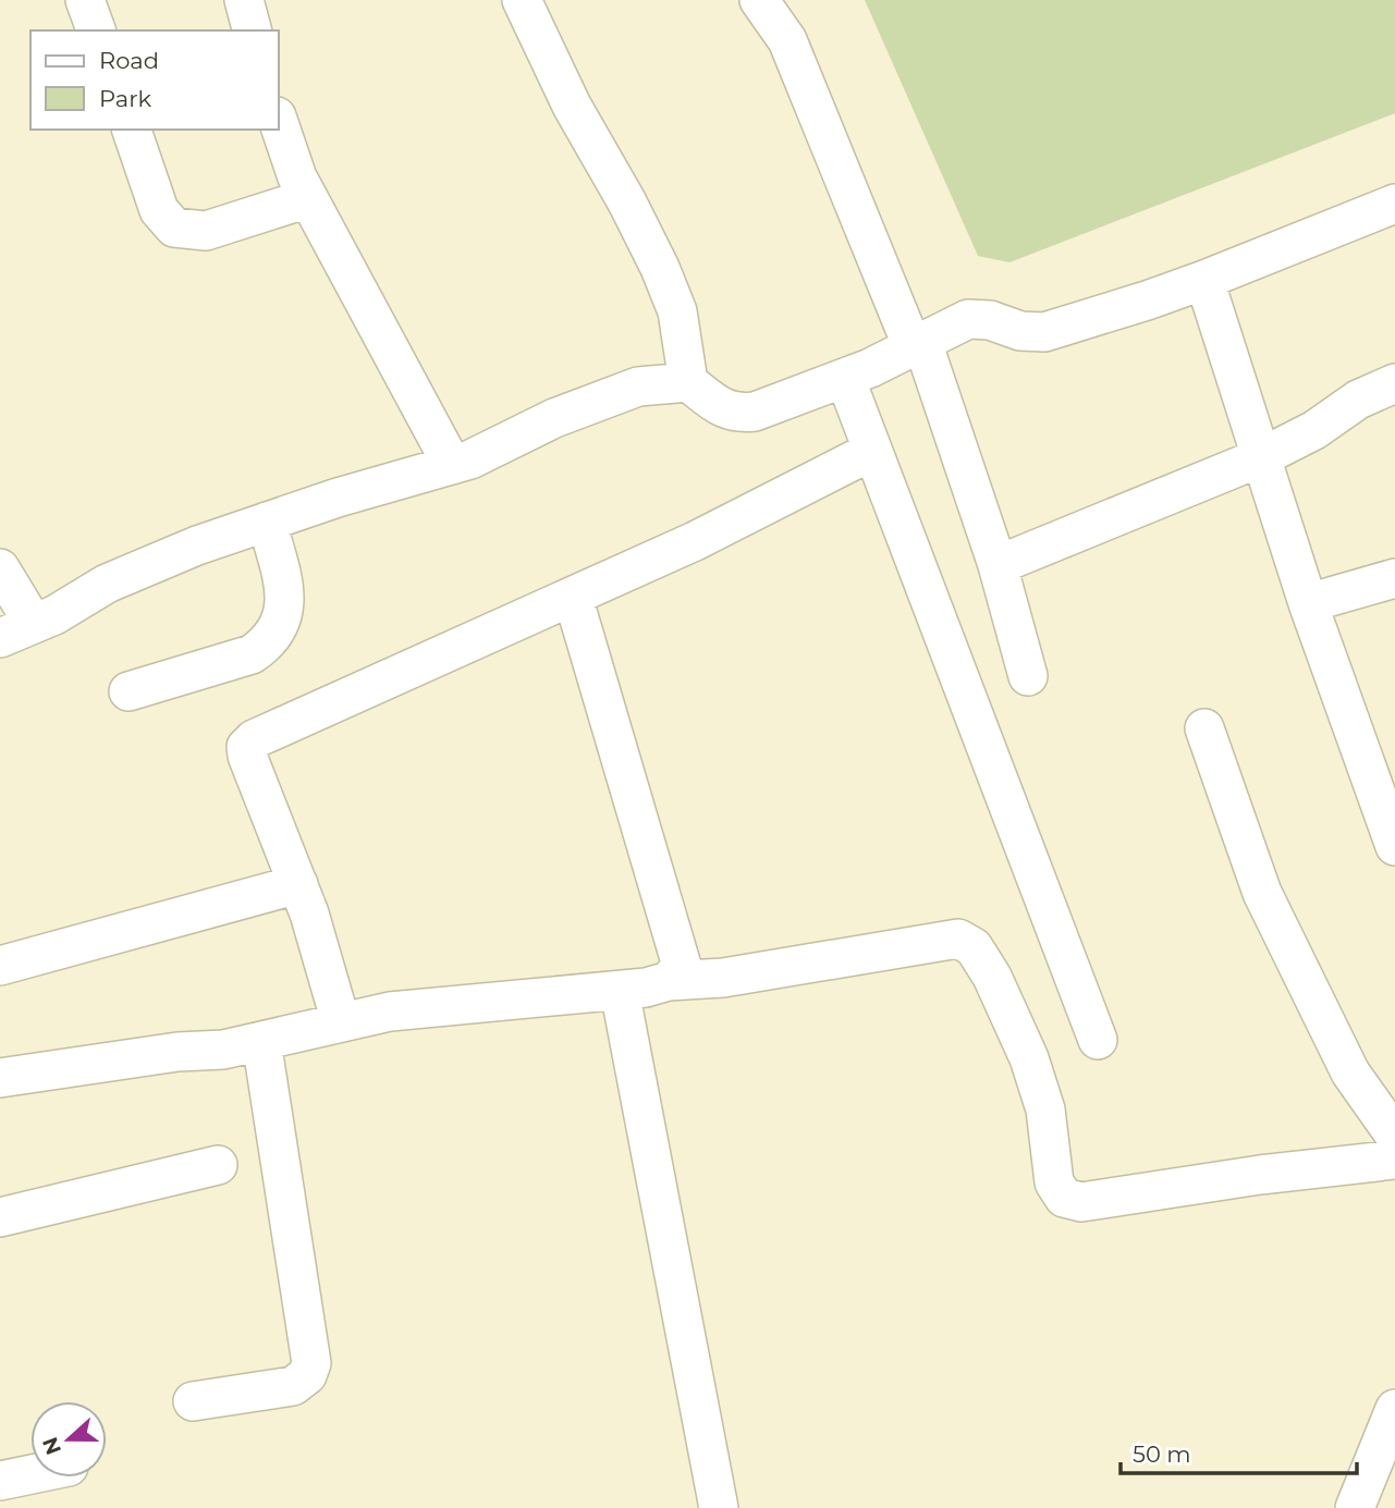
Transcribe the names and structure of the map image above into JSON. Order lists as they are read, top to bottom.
{
  "legend": ["Road", "Park"],
  "scale_bar": "50 m",
  "north": "left"
}
